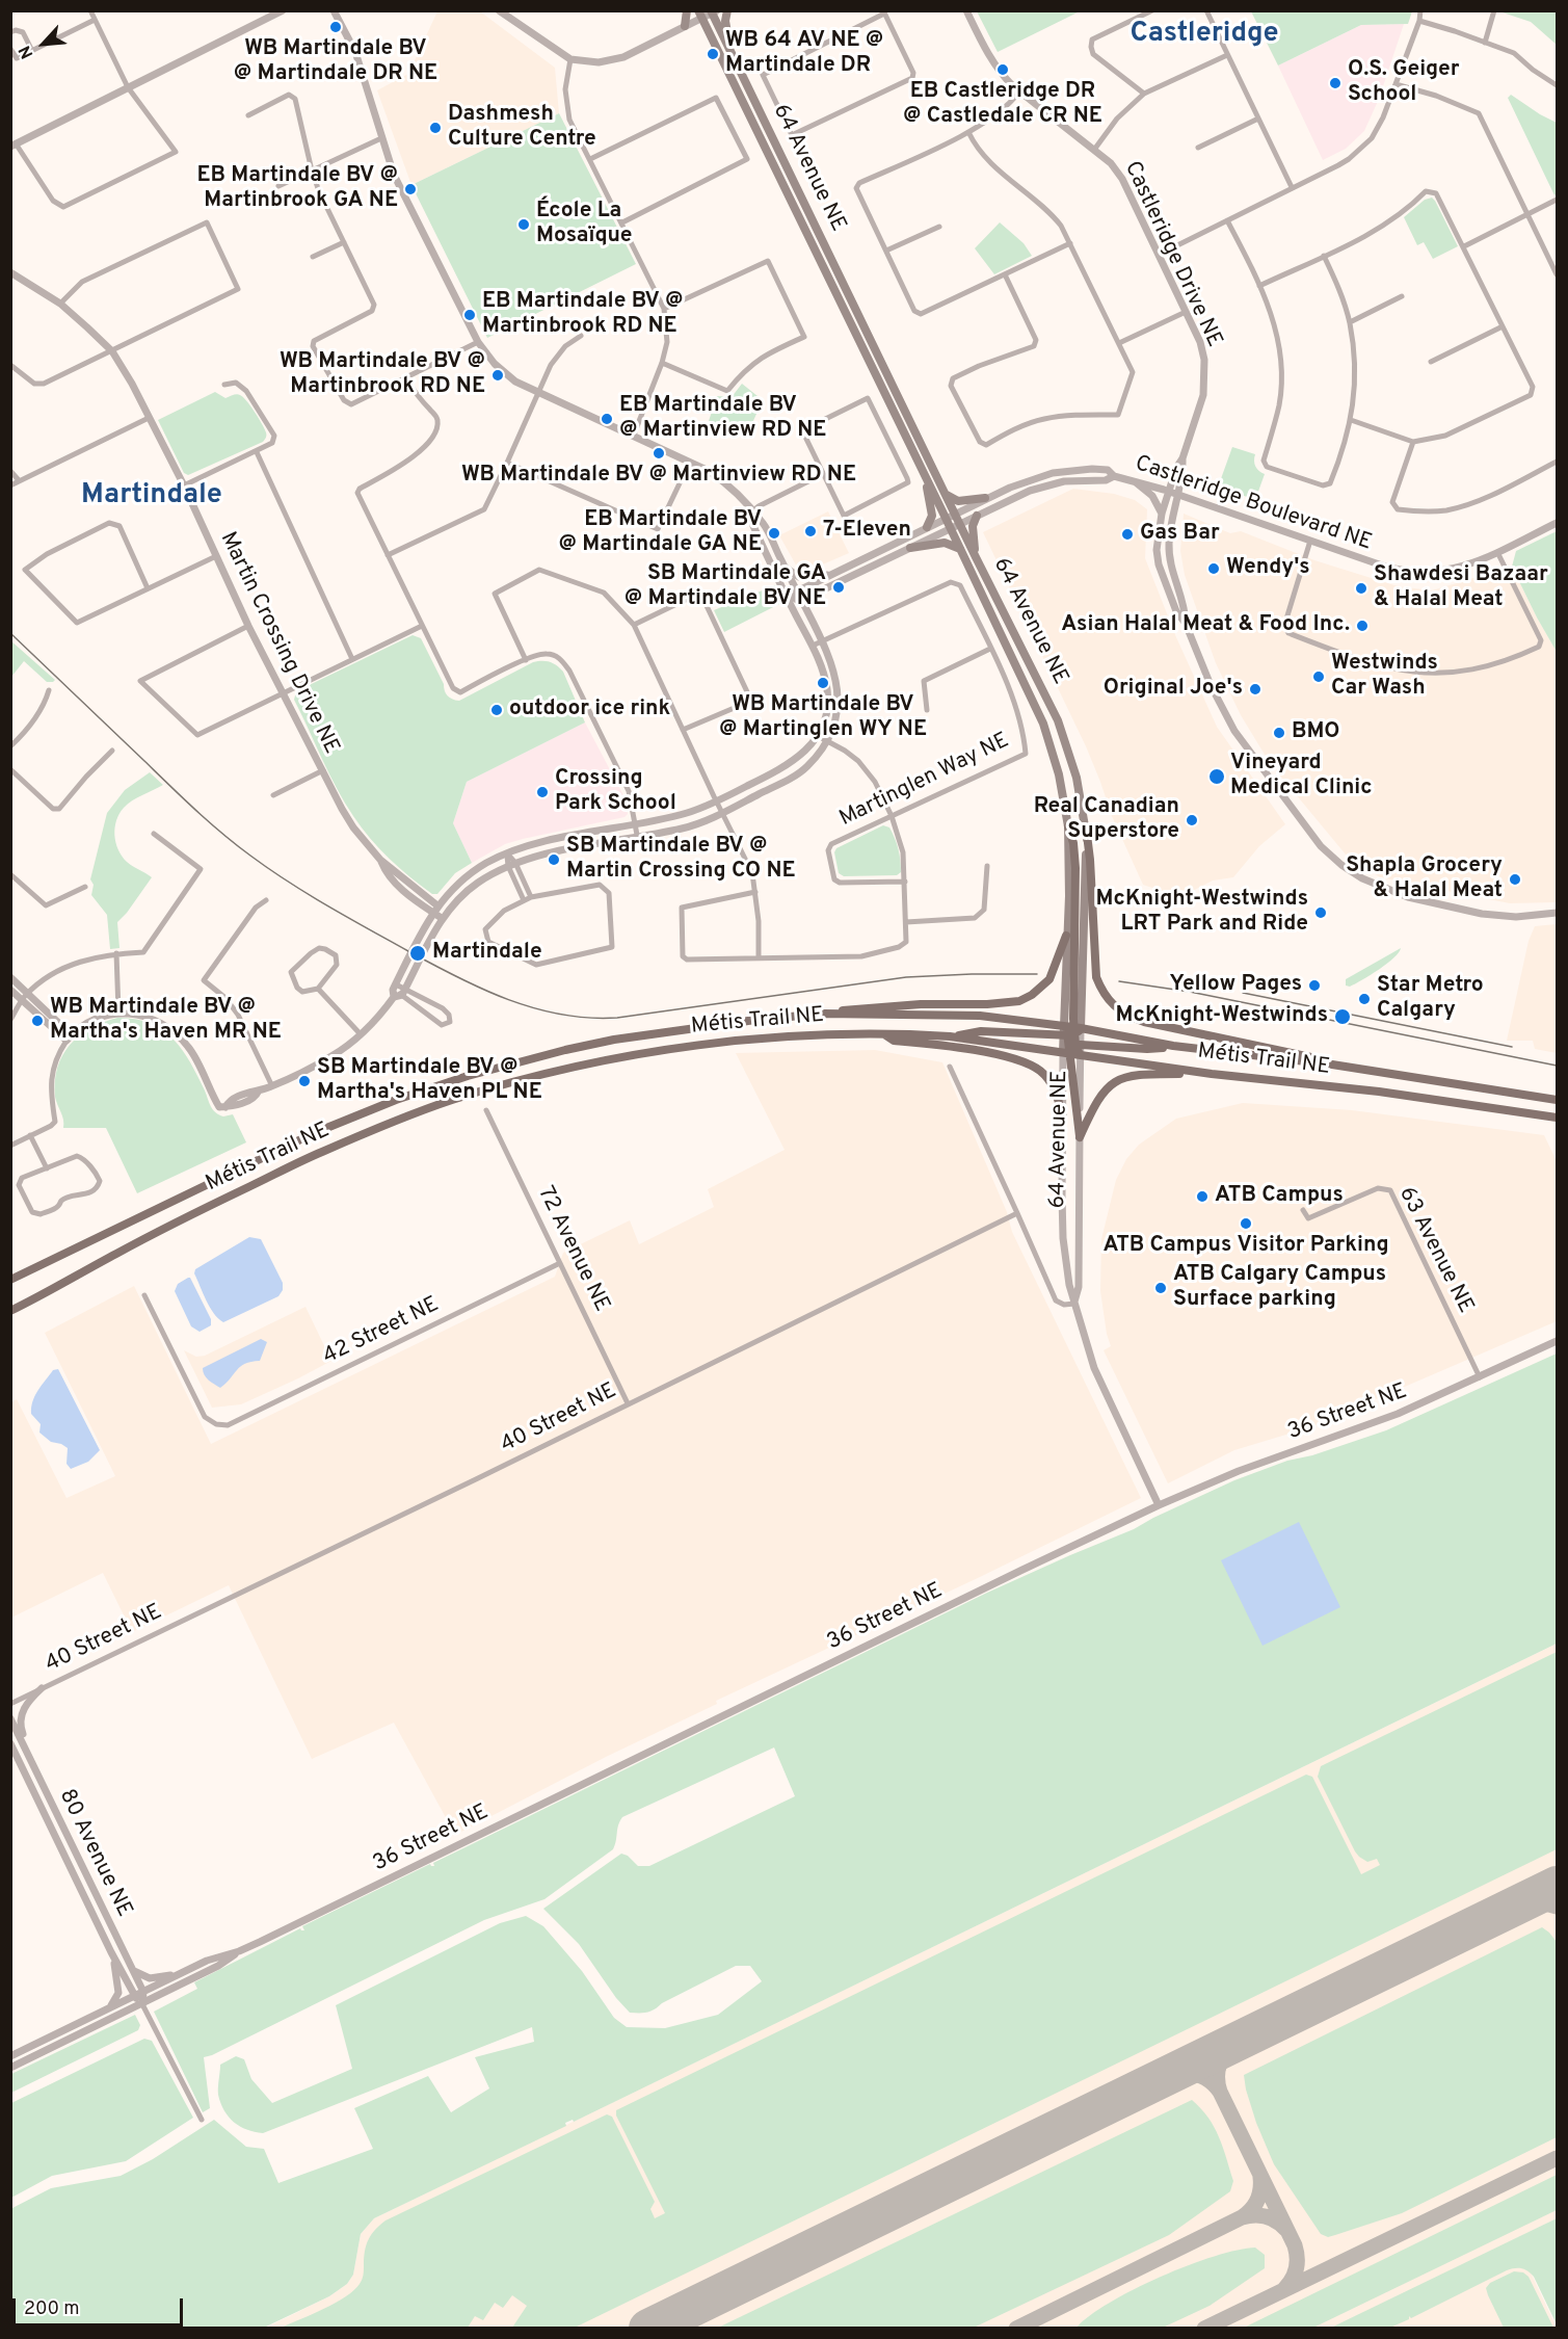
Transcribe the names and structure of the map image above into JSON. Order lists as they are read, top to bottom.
{
  "streets": {
    "main road": ["64 Avenue NE", "Métis Trail NE"],
    "street": [
      "Castleridge Drive NE",
      "Castleridge Boulevard NE",
      "Martin Crossing Drive NE",
      "Martinglen Way NE",
      "72 Avenue NE",
      "63 Avenue NE",
      "42 Street NE",
      "36 Street NE",
      "40 Street NE",
      "80 Avenue NE"
    ]
  },
  "crossings": [
    ["64 Avenue NE", "Castleridge Boulevard NE"],
    ["64 Avenue NE", "Métis Trail NE"],
    ["64 Avenue NE", "36 Street NE"],
    ["Castleridge Drive NE", "Castleridge Boulevard NE"],
    ["72 Avenue NE", "42 Street NE"],
    ["72 Avenue NE", "40 Street NE"],
    ["63 Avenue NE", "36 Street NE"],
    ["36 Street NE", "80 Avenue NE"]
  ],
  "districts": ["Castleridge", "Martindale"],
  "places": [
    "WB Martindale BV @ Martindale DR NE",
    "WB 64 AV NE @ Martindale DR",
    "EB Castleridge DR @ Castledale CR NE",
    "O.S. Geiger School",
    "Dashmesh Culture Centre",
    "EB Martindale BV @ Martinbrook GA NE",
    "École La Mosaïque",
    "EB Martindale BV @ Martinbrook RD NE",
    "WB Martindale BV @ Martinbrook RD NE",
    "EB Martindale BV @ Martinview RD NE",
    "WB Martindale BV @ Martinview RD NE",
    "7-Eleven",
    "EB Martindale BV @ Martindale GA NE",
    "Gas Bar",
    "Wendy's",
    "SB Martindale GA @ Martindale BV NE",
    "Shawdesi Bazaar & Halal Meat",
    "Asian Halal Meat & Food Inc.",
    "Westwinds Car Wash",
    "WB Martindale BV @ Martinglen WY NE",
    "Original Joe's",
    "outdoor ice rink",
    "BMO",
    "Vineyard Medical Clinic",
    "Crossing Park School",
    "Real Canadian Superstore",
    "SB Martindale BV @ Martin Crossing CO NE",
    "Shapla Grocery & Halal Meat",
    "McKnight-Westwinds LRT Park and Ride",
    "Martindale",
    "Yellow Pages",
    "Star Metro Calgary",
    "McKnight-Westwinds",
    "WB Martindale BV @ Martha's Haven MR NE",
    "SB Martindale BV @ Martha's Haven PL NE",
    "ATB Campus",
    "ATB Campus Visitor Parking",
    "ATB Calgary Campus Surface parking"
  ],
  "scale_bar": "200 m",
  "north": "bottom left"
}
